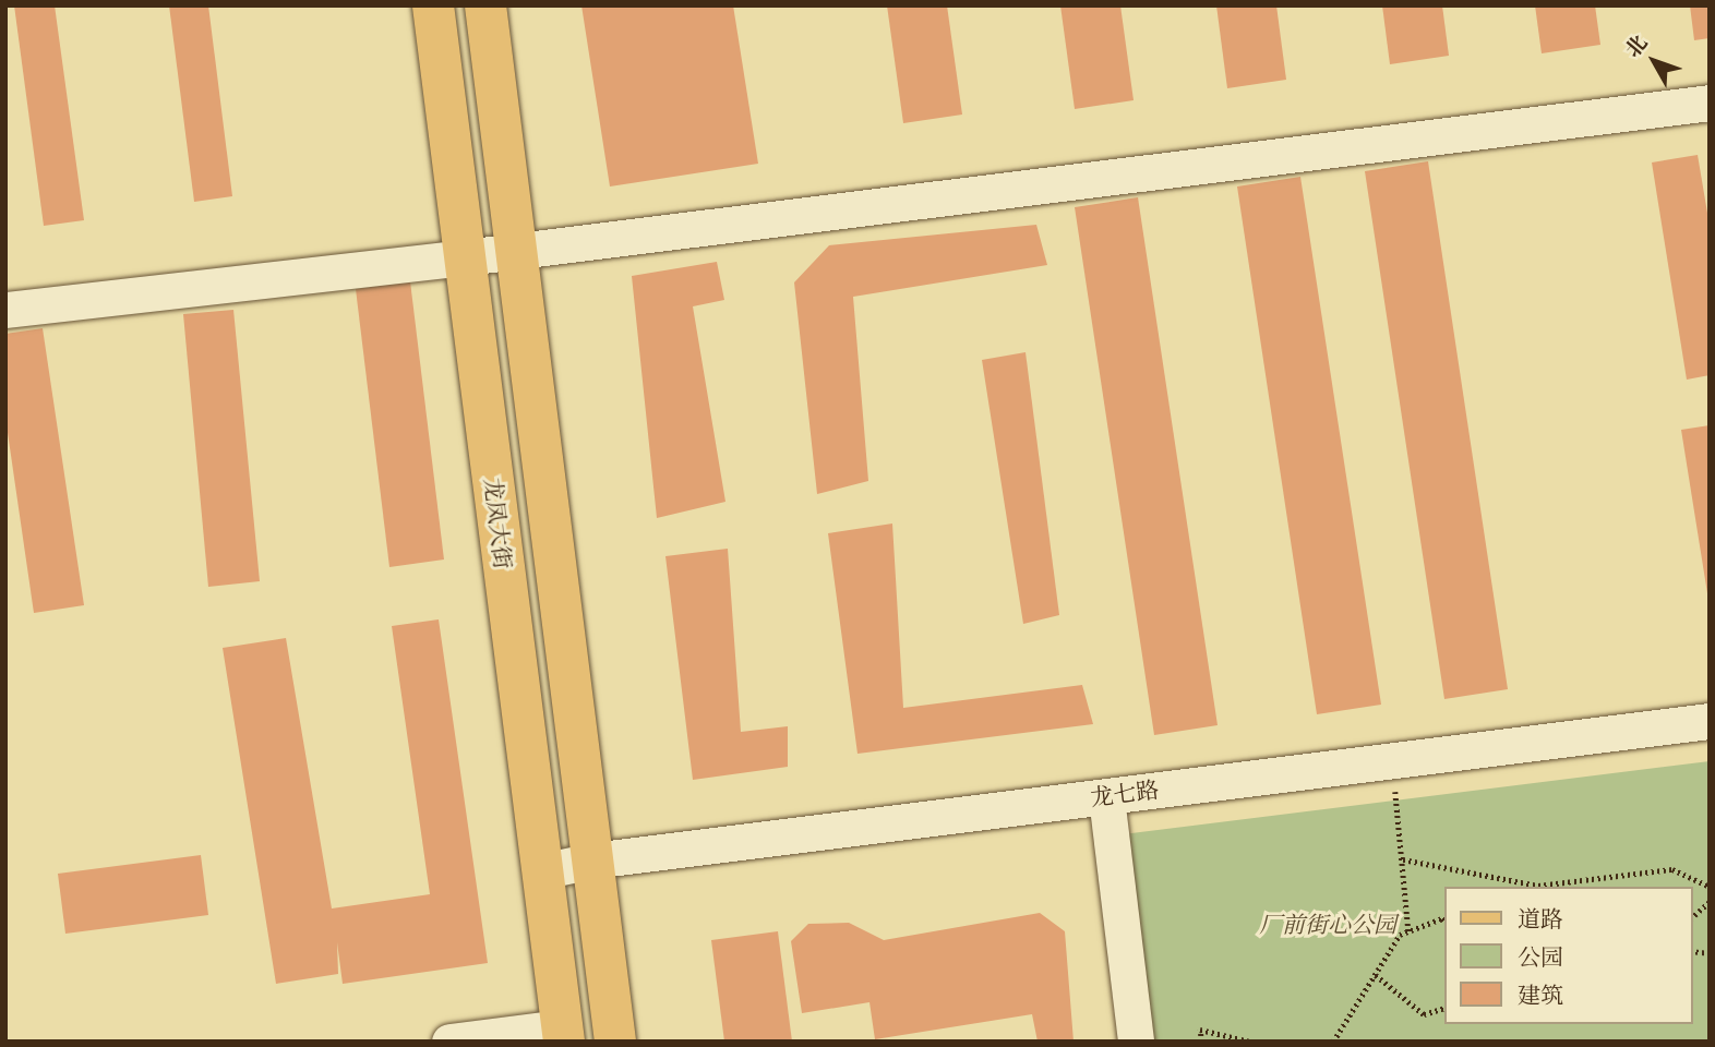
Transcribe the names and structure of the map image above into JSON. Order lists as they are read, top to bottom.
{
  "streets": {
    "main road": ["龙凤大街"],
    "street": ["龙七路"]
  },
  "crossings": [
    ["龙凤大街", "龙七路"]
  ],
  "parks": ["厂前街心公园"],
  "legend": ["道路", "公园", "建筑"],
  "north": "top left"
}
